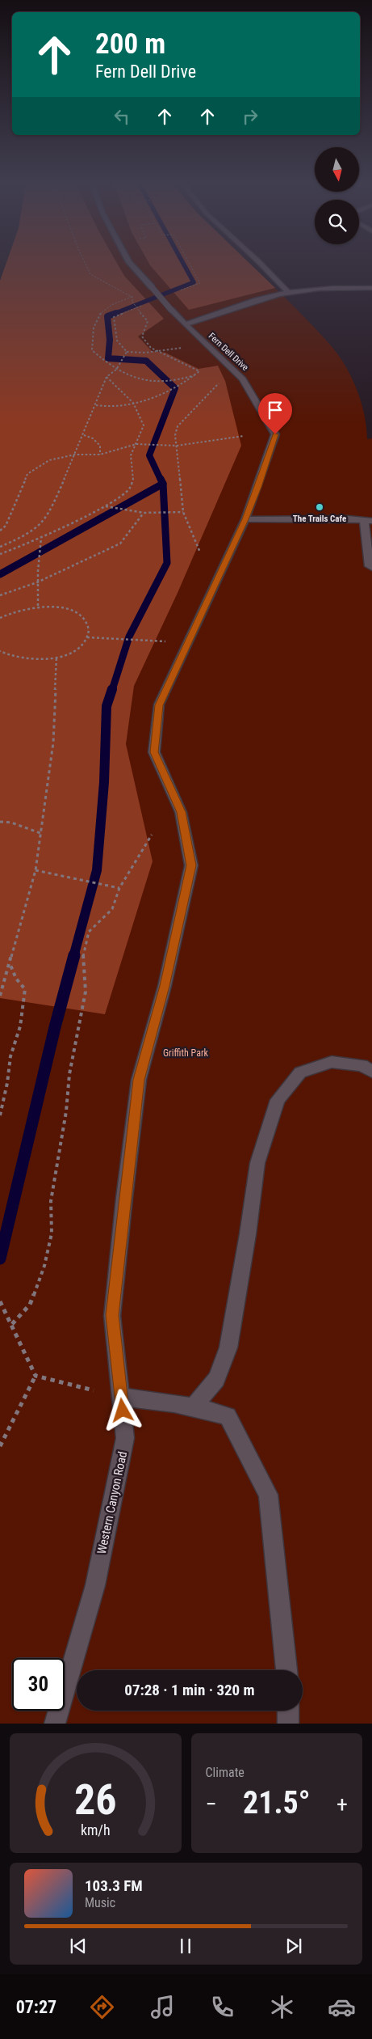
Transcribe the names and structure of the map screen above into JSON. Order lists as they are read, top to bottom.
{
  "streets": {
    "street": ["Fern Dell Drive", "Western Canyon Road"]
  },
  "crossings": [
    ["Fern Dell Drive", "Western Canyon Road"]
  ],
  "parks": ["Griffith Park"],
  "places": ["The Trails Cafe"],
  "north": "bottom",
  "page": {
    "turn": ["200 m", "Fern Dell Drive"],
    "limit": "30",
    "trip": "07:28 · 1 min · 320 m",
    "tile": "Climate",
    "heat": ["−", "21.5°", "+"],
    "song": ["103.3 FM", "Music"],
    "tabs": "07:27",
    "gauge": ["26", "km/h"]
  }
}
